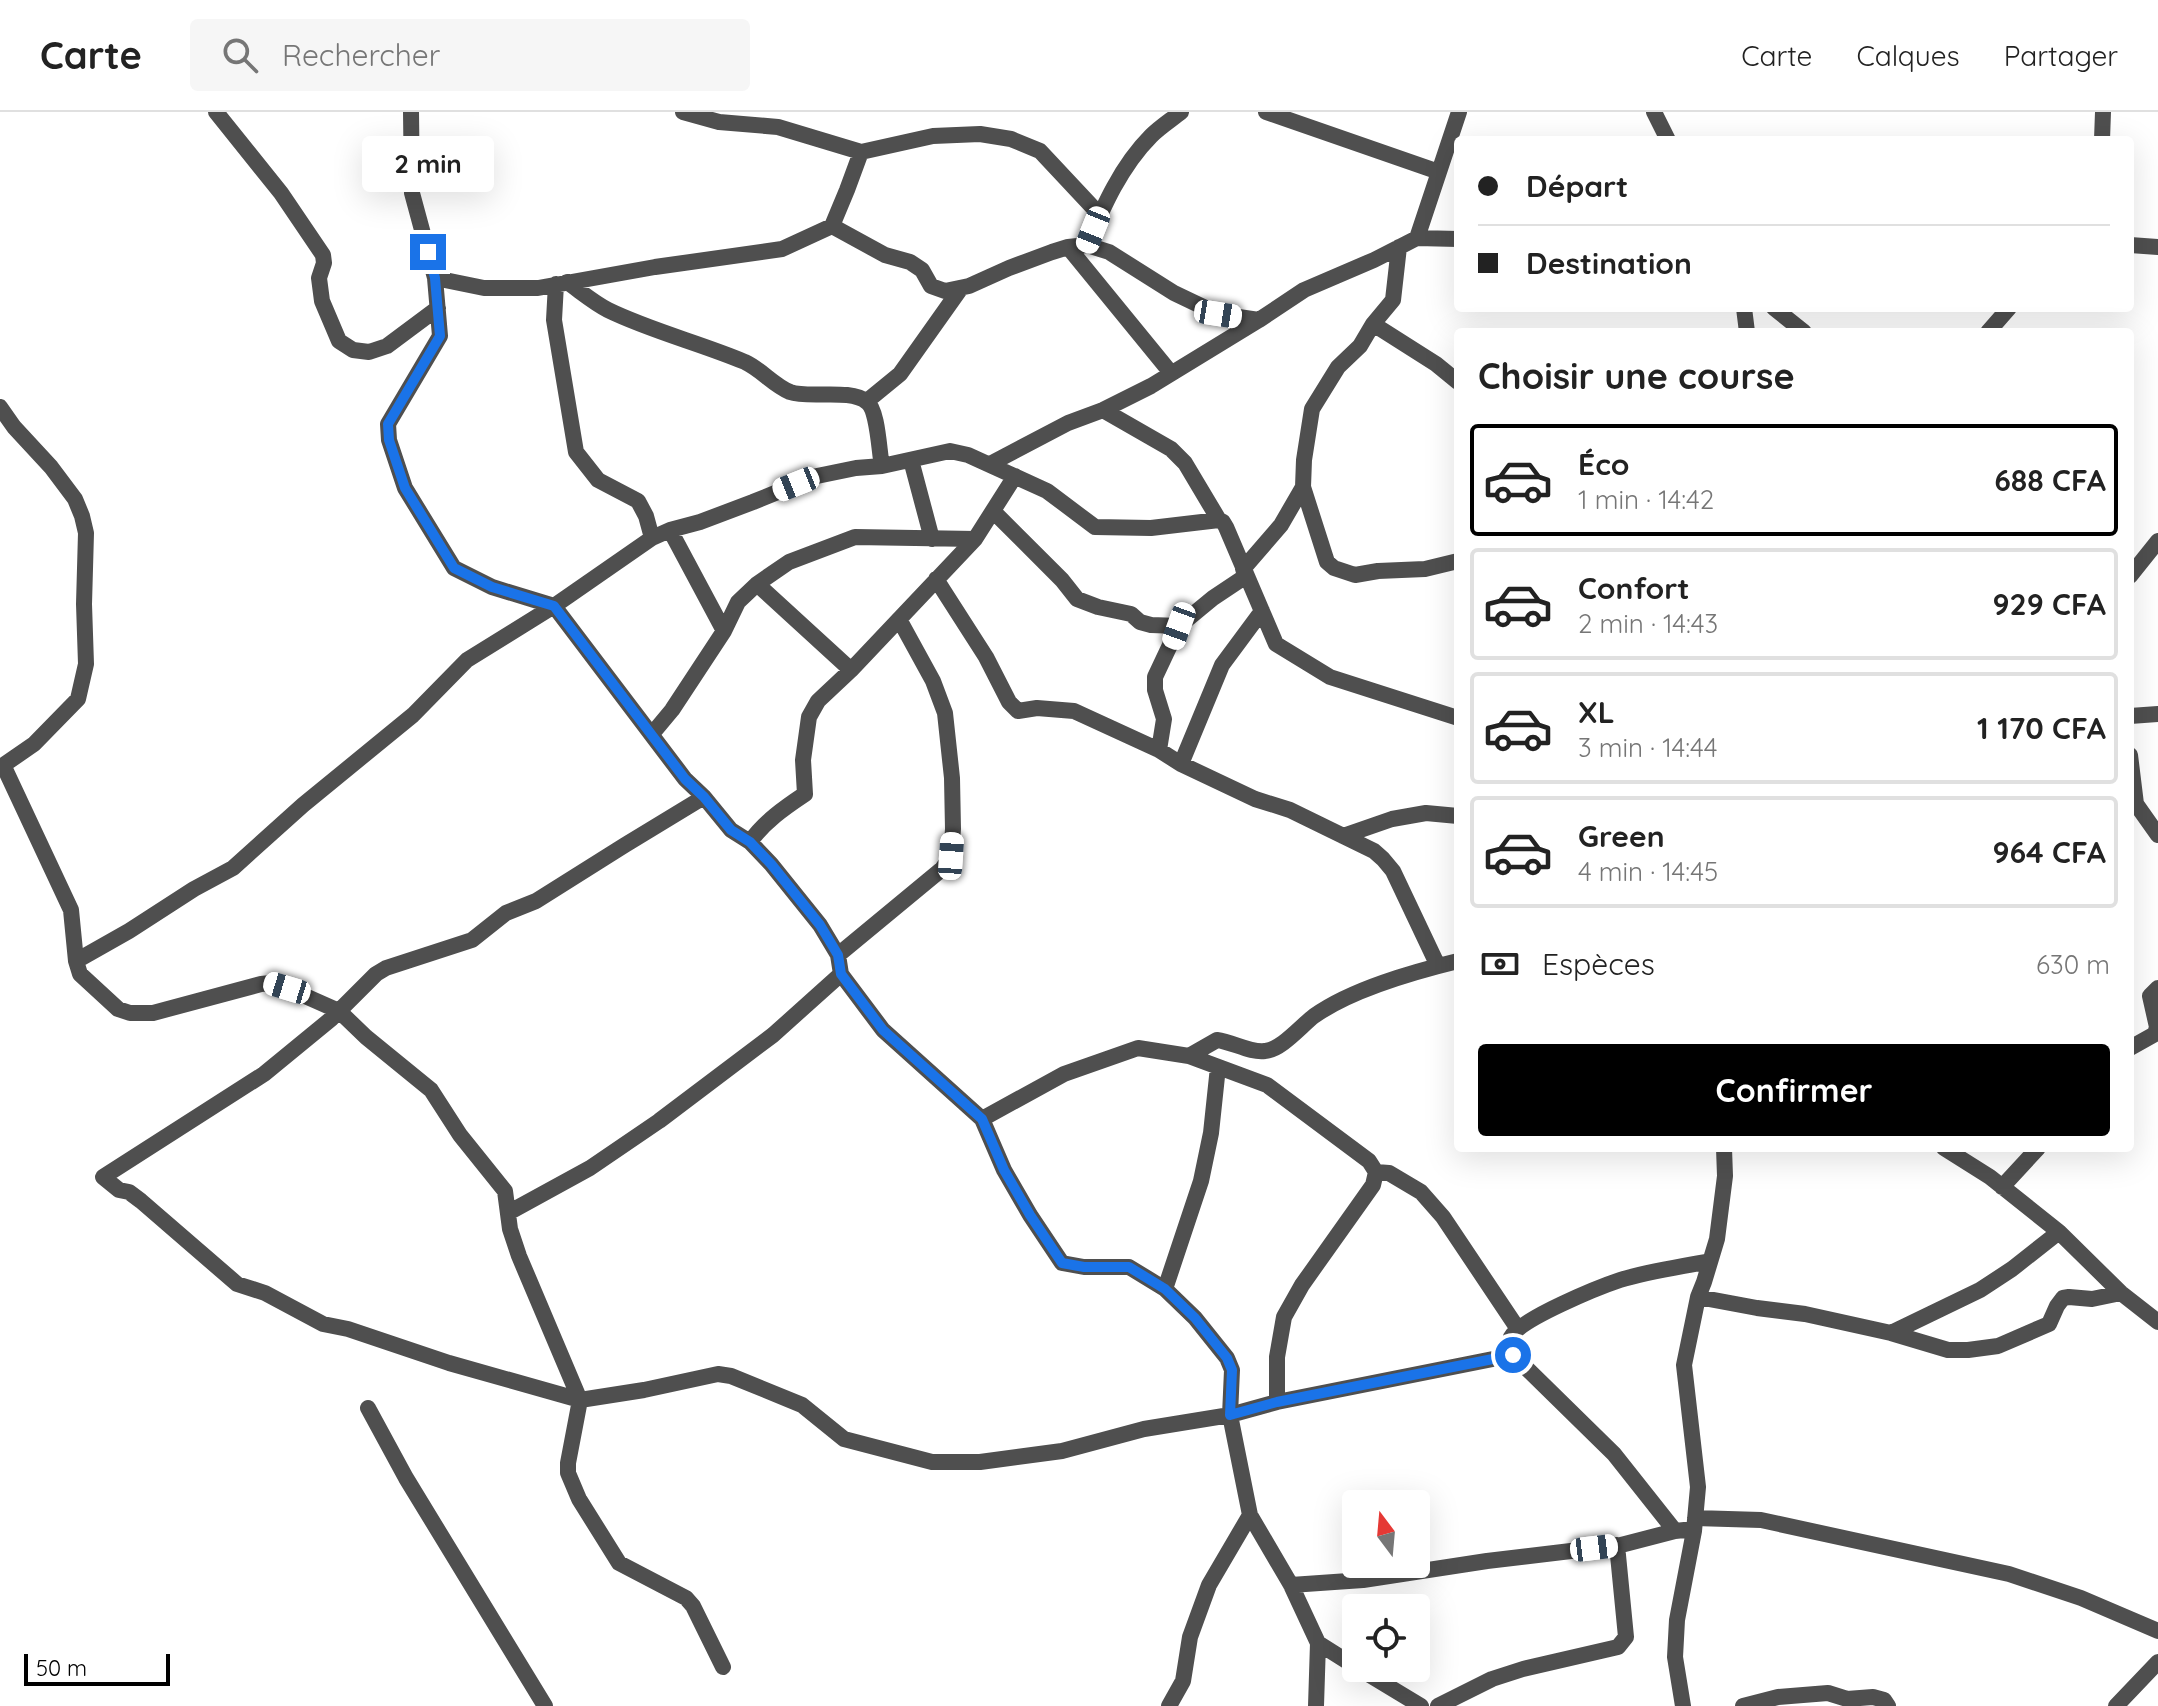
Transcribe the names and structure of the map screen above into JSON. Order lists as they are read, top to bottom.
{
  "scale_bar": "50 m",
  "north": "top",
  "page": {
    "header": "Carte",
    "search": "Rechercher",
    "nav": ["Carte", "Calques", "Partager"],
    "bubble": "2 min",
    "banner": ["Départ", "Destination"],
    "heading": "Choisir une course",
    "list": [
      {
        "name": "Éco",
        "note": "1 min · 14:42",
        "value": "688 CFA"
      },
      {
        "name": "Confort",
        "note": "2 min · 14:43",
        "value": "929 CFA"
      },
      {
        "name": "XL",
        "note": "3 min · 14:44",
        "value": "1 170 CFA"
      },
      {
        "name": "Green",
        "note": "4 min · 14:45",
        "value": "964 CFA"
      }
    ],
    "pay": ["Espèces", "630 m"],
    "buttons": "Confirmer",
    "scale": "50 m"
  }
}
